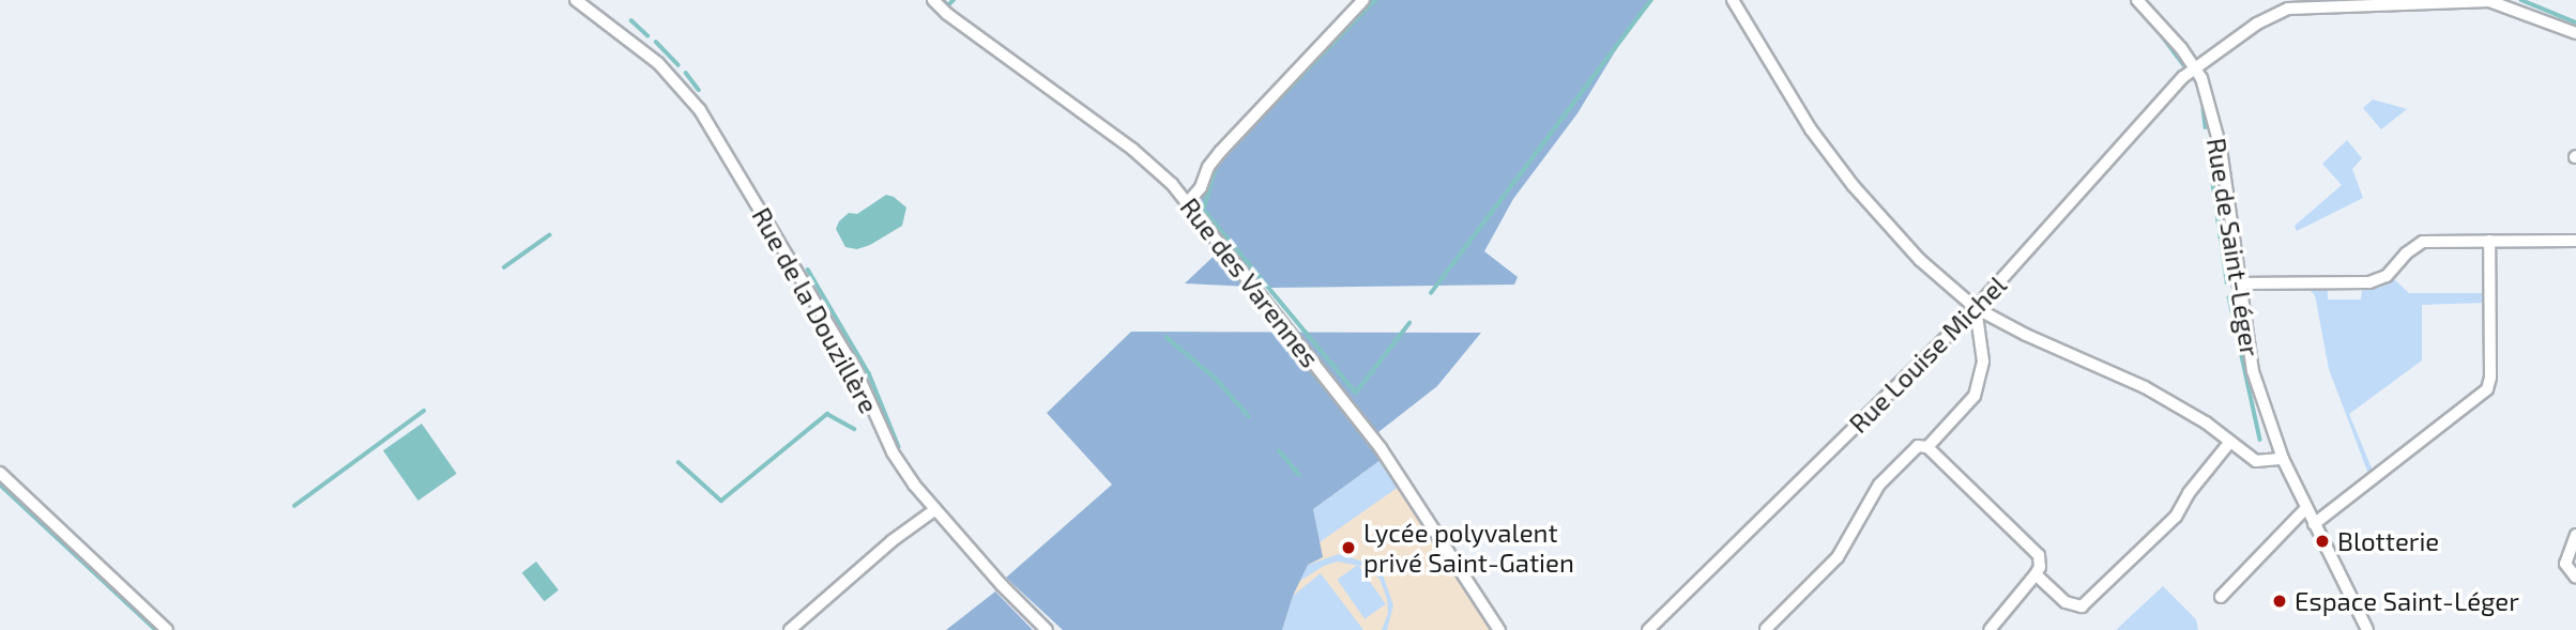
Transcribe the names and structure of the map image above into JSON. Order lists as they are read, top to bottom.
{
  "streets": {
    "street": [
      "Rue de Saint-Léger",
      "Rue des Varennes",
      "Rue de la Douzillère",
      "Rue Louise Michel"
    ]
  },
  "crossings": [
    ["Rue de Saint-Léger", "Rue Louise Michel"]
  ],
  "places": ["Blotterie", "Lycée polyvalent privé Saint-Gatien", "Espace Saint-Léger"]
}
